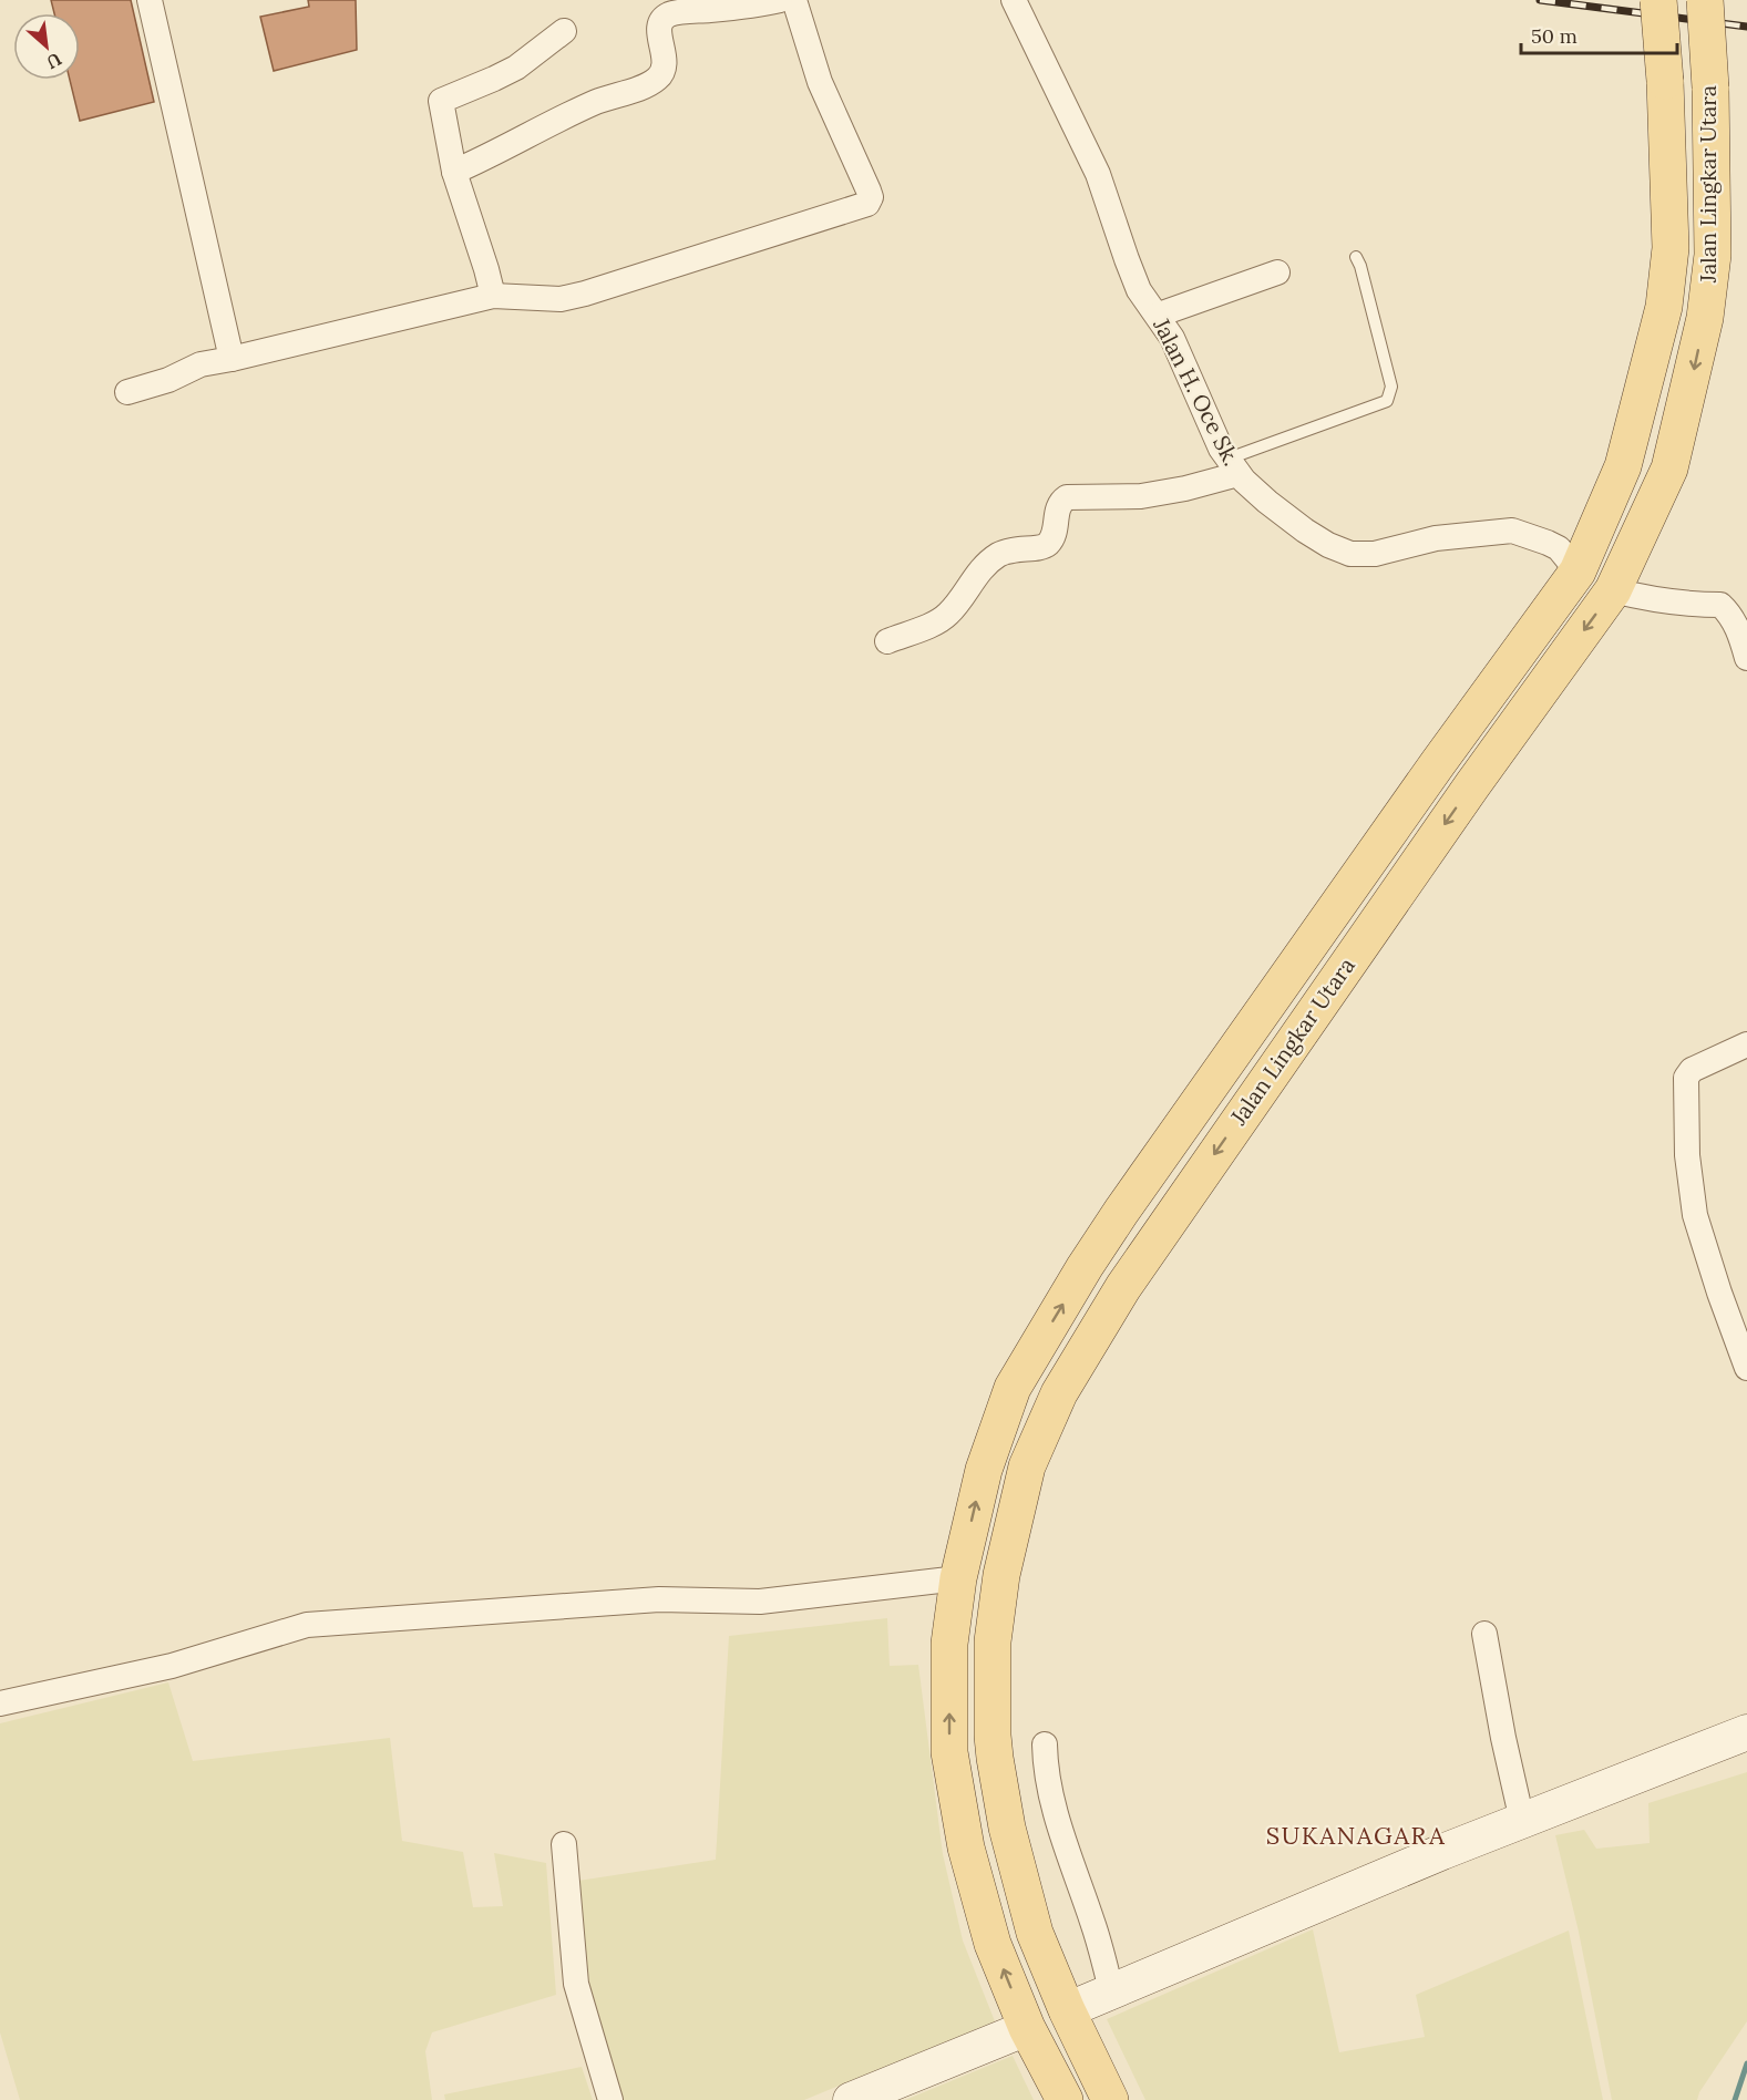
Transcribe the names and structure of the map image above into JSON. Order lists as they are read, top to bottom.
{
  "streets": {
    "main road": ["Jalan Lingkar Utara"],
    "street": ["Jalan H. Oce Sk."]
  },
  "crossings": [
    ["Jalan Lingkar Utara", "Jalan H. Oce Sk."]
  ],
  "districts": ["SUKANAGARA"],
  "scale_bar": "50 m",
  "north": "bottom right"
}
